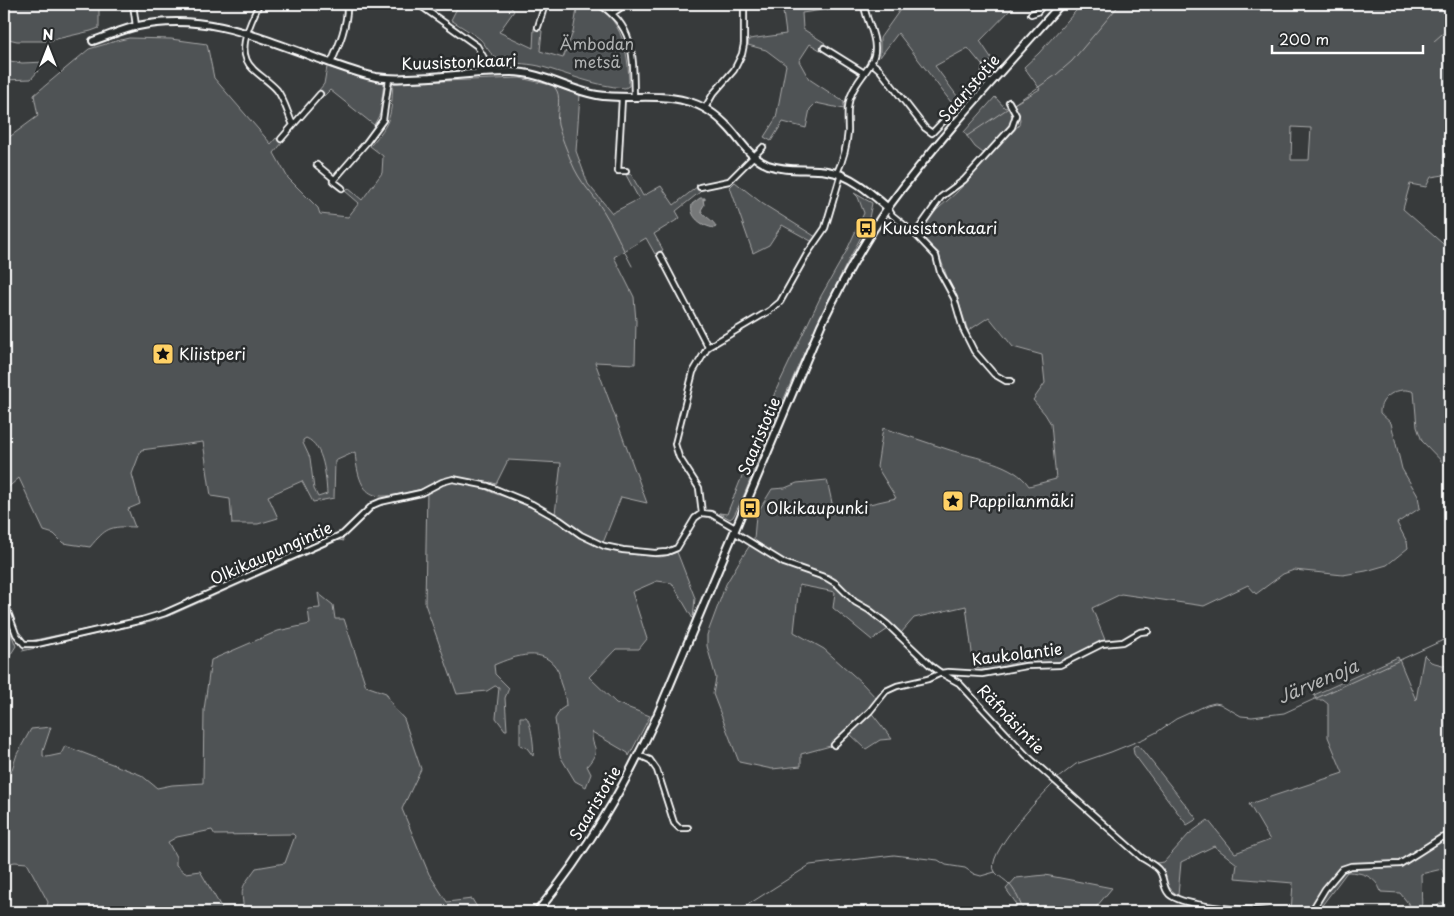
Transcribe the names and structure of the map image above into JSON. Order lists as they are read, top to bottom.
{
  "streets": {
    "main road": ["Kuusistonkaari", "Saaristotie"],
    "street": ["Olkikaupungintie", "Kaukolantie", "Räfnäsintie"]
  },
  "crossings": [
    ["Kuusistonkaari", "Saaristotie"],
    ["Saaristotie", "Räfnäsintie"],
    ["Kaukolantie", "Räfnäsintie"]
  ],
  "water": ["Järvenoja"],
  "parks": ["Ämbodan metsä"],
  "places": {
    "bus stop": ["Kuusistonkaari", "Olkikaupunki"],
    "place": ["Kliistperi", "Pappilanmäki"]
  },
  "scale_bar": "200 m",
  "north": "top"
}
